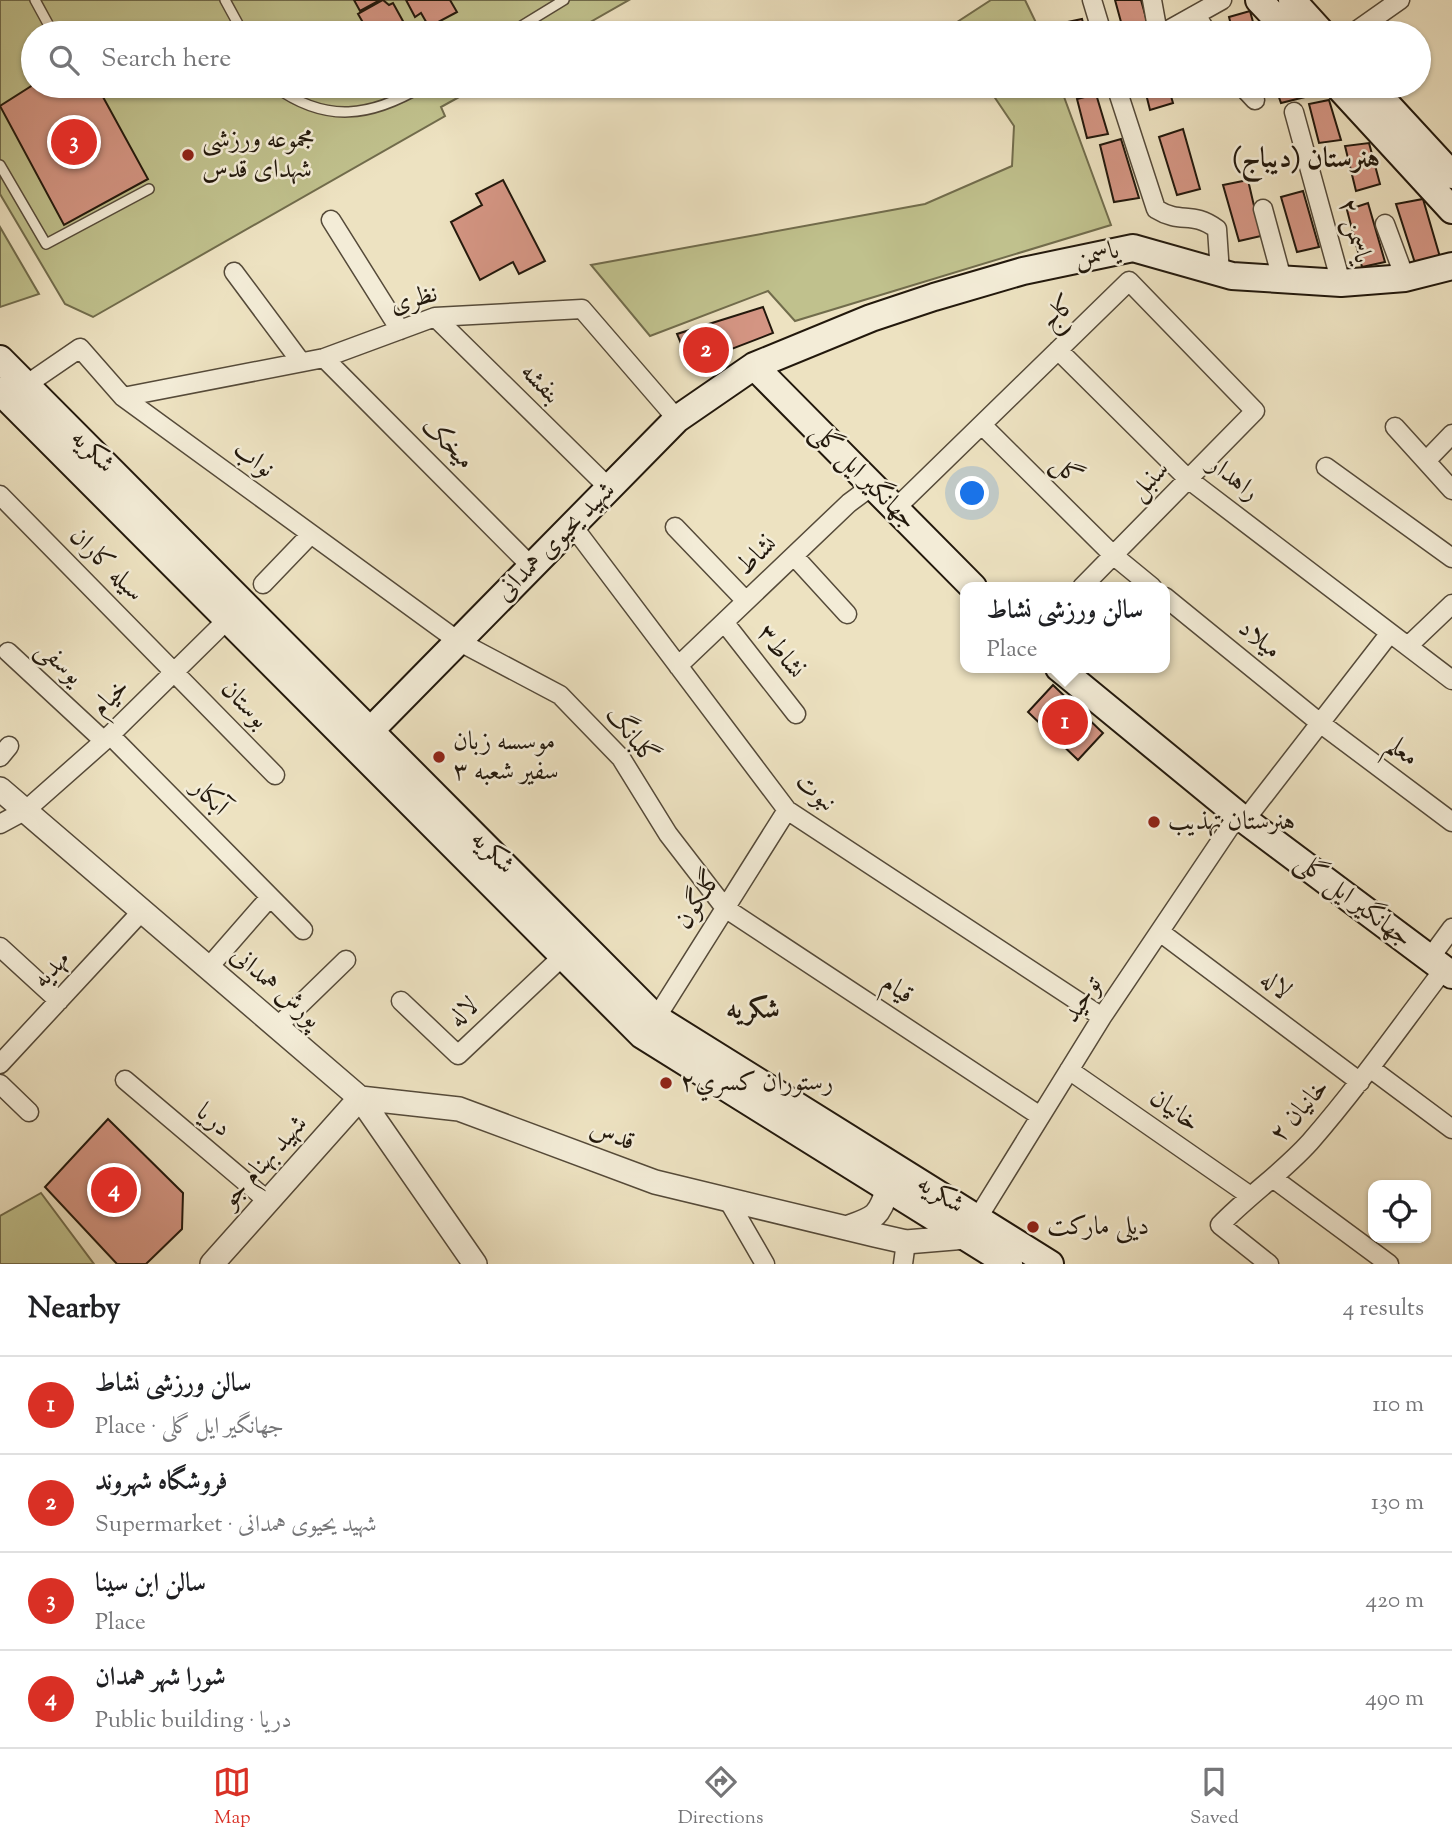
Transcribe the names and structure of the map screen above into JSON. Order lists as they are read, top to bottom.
{
  "streets": {
    "main road": [
      "یاسمن",
      "شکریه",
      "جهانگیر ایل گلی",
      "شهید یحیوی همدانی"
    ],
    "street": [
      "یاسمن ۲",
      "نظری",
      "کاج",
      "بنفشه",
      "میخک",
      "نواب",
      "گل",
      "راهدار",
      "سنبل",
      "نشاط",
      "سیله کاران",
      "میلاد",
      "نشاط۳",
      "یوسفی",
      "خیام",
      "بوستان",
      "گلبانگ",
      "معلم",
      "نبوت",
      "آبکار",
      "گلگون",
      "مهدیه",
      "لاله",
      "پورش همدانی",
      "قیام",
      "توحید",
      "خانیان",
      "خانیان ۲",
      "دریا",
      "قدس",
      "شهید بهنام جو"
    ]
  },
  "crossings": [
    ["یاسمن ۲", "یاسمن"],
    ["یاسمن", "جهانگیر ایل گلی"],
    ["یاسمن", "شهید یحیوی همدانی"],
    ["نظری", "بنفشه"],
    ["نظری", "میخک"],
    ["نظری", "نواب"],
    ["نظری", "شهید یحیوی همدانی"],
    ["کاج", "گل"],
    ["کاج", "جهانگیر ایل گلی"],
    ["کاج", "راهدار"],
    ["کاج", "سنبل"],
    ["بنفشه", "شهید یحیوی همدانی"],
    ["میخک", "شهید یحیوی همدانی"],
    ["شکریه", "نواب"],
    ["شکریه", "شهید یحیوی همدانی"],
    ["شکریه", "خیام"],
    ["شکریه", "گلگون"],
    ["شکریه", "لاله"],
    ["شکریه", "توحید"],
    ["شکریه", "قدس"],
    ["نواب", "شهید یحیوی همدانی"],
    ["نواب", "گلبانگ"],
    ["گل", "سنبل"],
    ["جهانگیر ایل گلی", "شهید یحیوی همدانی"],
    ["جهانگیر ایل گلی", "نشاط"],
    ["جهانگیر ایل گلی", "توحید"],
    ["جهانگیر ایل گلی", "خانیان ۲"],
    ["راهدار", "سنبل"],
    ["راهدار", "توحید"],
    ["شهید یحیوی همدانی", "گلبانگ"],
    ["شهید یحیوی همدانی", "نبوت"],
    ["نشاط", "نشاط۳"],
    ["نشاط", "نبوت"],
    ["سیله کاران", "خیام"],
    ["سیله کاران", "بوستان"],
    ["میلاد", "معلم"],
    ["میلاد", "توحید"],
    ["یوسفی", "خیام"],
    ["یوسفی", "آبکار"],
    ["خیام", "بوستان"],
    ["خیام", "آبکار"],
    ["خیام", "پورش همدانی"],
    ["گلبانگ", "گلگون"],
    ["گلبانگ", "قیام"],
    ["معلم", "توحید"],
    ["نبوت", "گلگون"],
    ["نبوت", "توحید"],
    ["گلگون", "قیام"],
    ["مهدیه", "پورش همدانی"],
    ["لاله", "توحید"],
    ["لاله", "خانیان ۲"],
    ["پورش همدانی", "قدس"],
    ["پورش همدانی", "شهید بهنام جو"],
    ["قیام", "توحید"],
    ["توحید", "خانیان"],
    ["توحید", "قدس"],
    ["خانیان", "خانیان ۲"],
    ["دریا", "شهید بهنام جو"],
    ["قدس", "شهید بهنام جو"]
  ],
  "districts": ["(هنرستان (دیباج", "شکریه"],
  "places": [
    "مجموعه ورزشی شهدای قدس",
    "موسسه زبان سفیر شعبه ۳",
    "هنرستان تهذیب",
    "رستوران کسري٢",
    "دیلی مارکت"
  ],
  "page": {
    "search": "Search here",
    "pins": [
      "3",
      "2",
      "1",
      "4"
    ],
    "popup": ["سالن ورزشی نشاط", "Place"],
    "heading": ["Nearby", "4 results"],
    "list": [
      {
        "mark": "1",
        "name": "سالن ورزشی نشاط",
        "note": "Place · جهانگیر ایل گلی",
        "value": "110 m"
      },
      {
        "mark": "2",
        "name": "فروشگاه شهروند",
        "note": "Supermarket · شهید یحیوی همدانی",
        "value": "130 m"
      },
      {
        "mark": "3",
        "name": "سالن ابن سینا",
        "note": "Place",
        "value": "420 m"
      },
      {
        "mark": "4",
        "name": "شورا شهر همدان",
        "note": "Public building · دریا",
        "value": "490 m"
      }
    ],
    "nav": ["Map", "Directions", "Saved"]
  }
}
